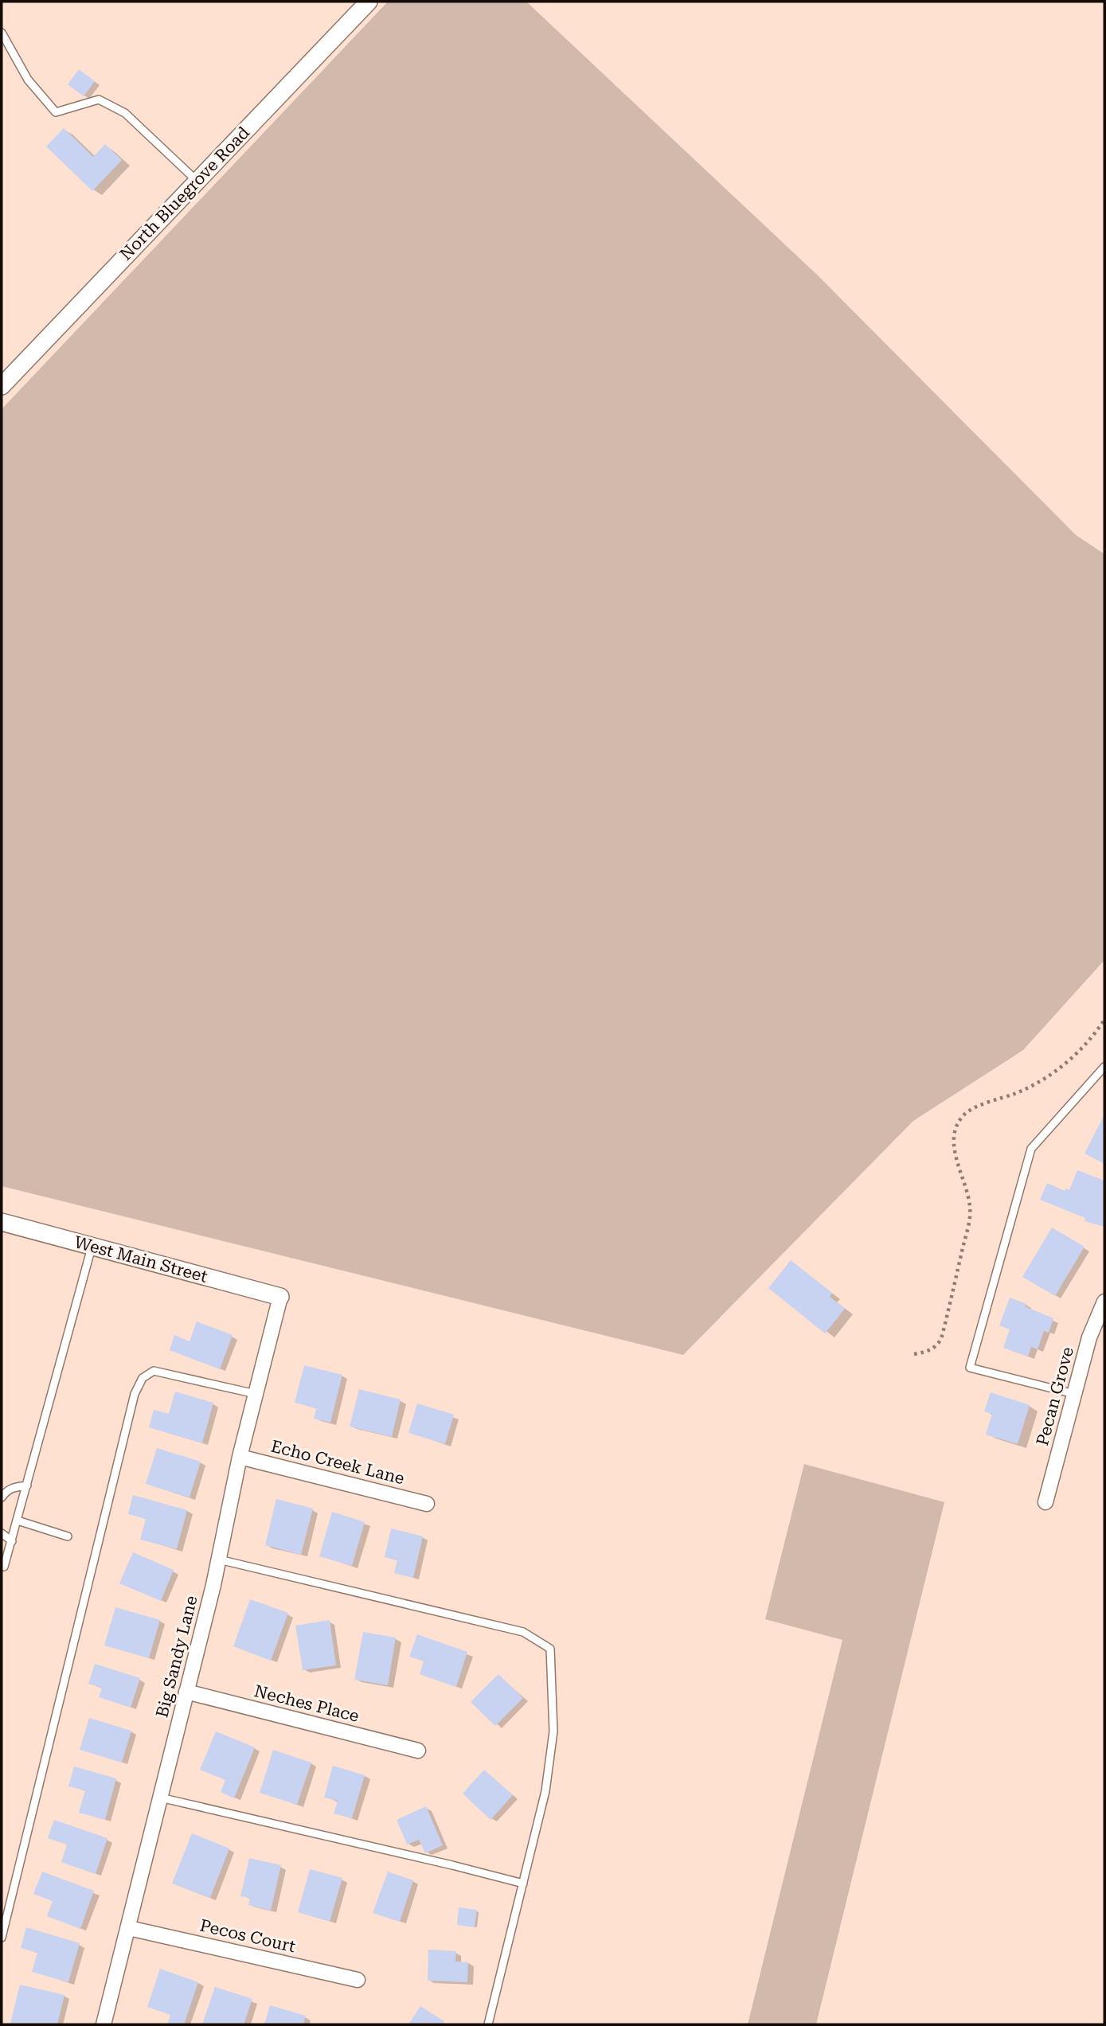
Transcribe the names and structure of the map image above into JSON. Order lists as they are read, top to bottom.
{
  "streets": {
    "street": [
      "North Bluegrove Road",
      "West Main Street",
      "Pecan Grove",
      "Echo Creek Lane",
      "Big Sandy Lane",
      "Neches Place",
      "Pecos Court"
    ]
  },
  "crossings": [
    ["West Main Street", "Big Sandy Lane"],
    ["Echo Creek Lane", "Big Sandy Lane"],
    ["Big Sandy Lane", "Neches Place"],
    ["Big Sandy Lane", "Pecos Court"]
  ]
}
